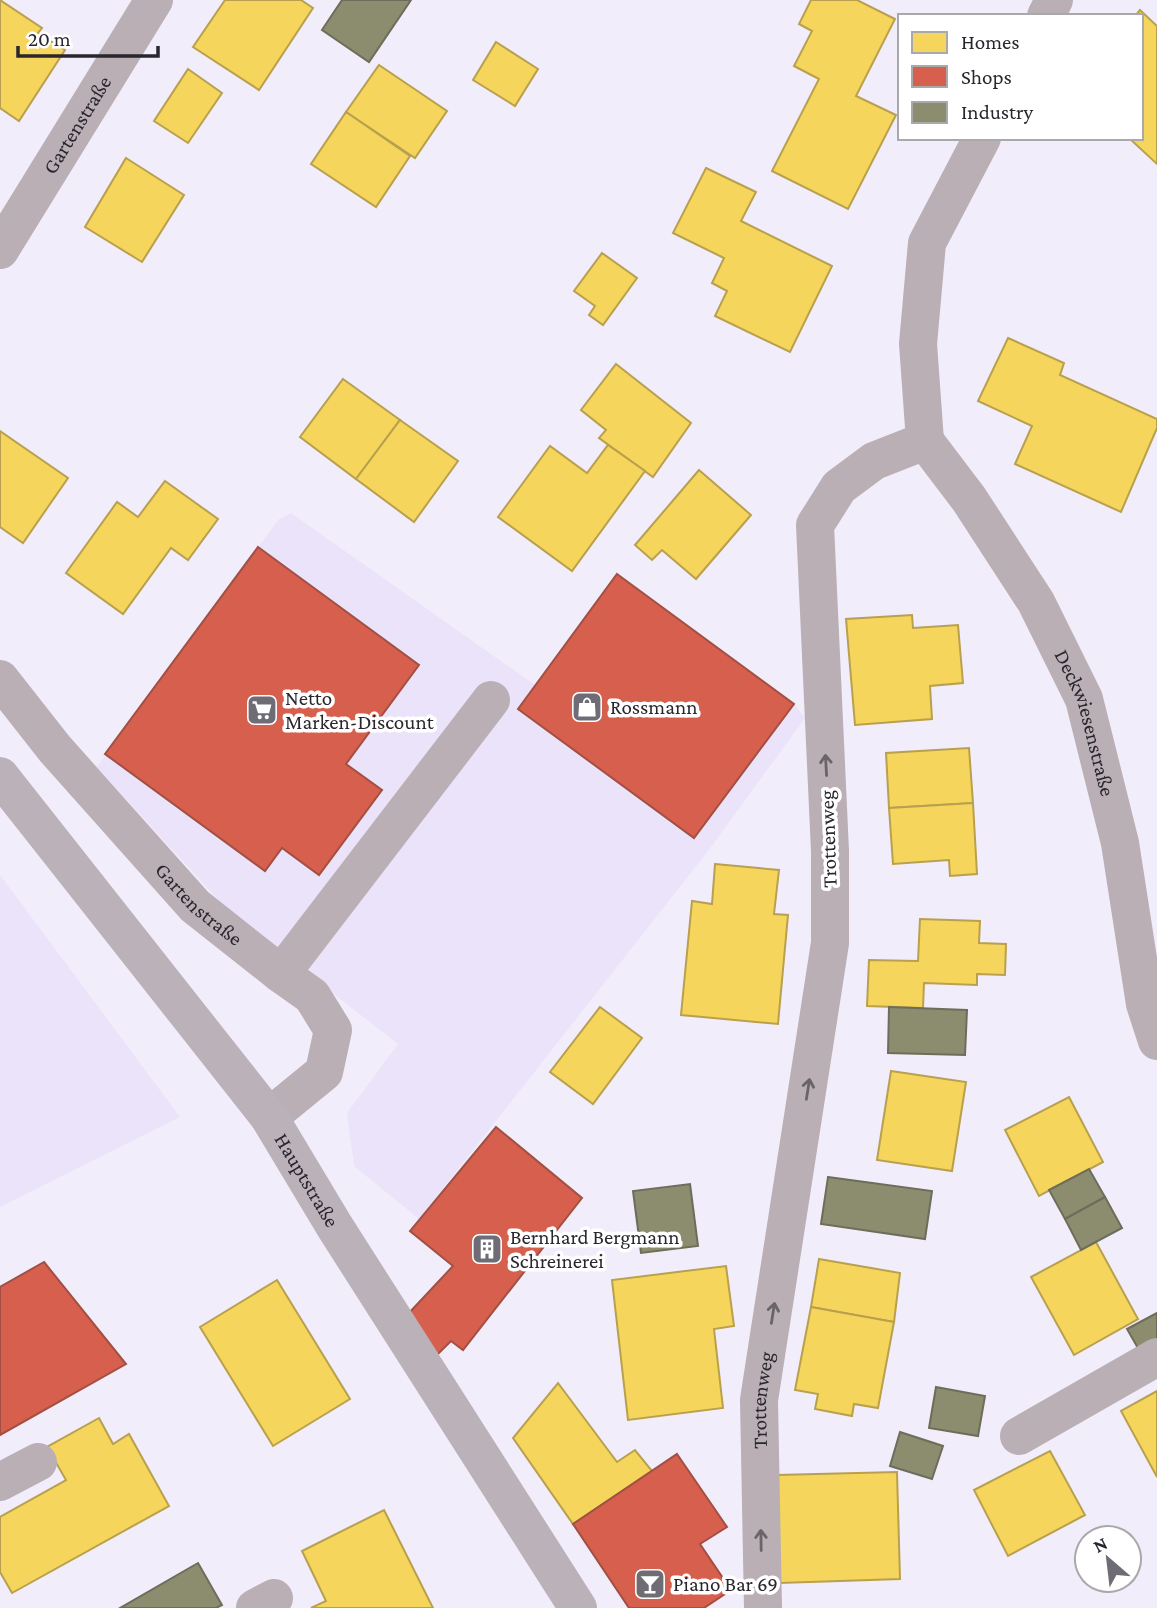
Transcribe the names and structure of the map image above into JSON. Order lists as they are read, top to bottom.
{
  "streets": {
    "main road": ["Hauptstraße"],
    "street": ["Gartenstraße", "Deckwiesenstraße", "Trottenweg"]
  },
  "crossings": [
    ["Gartenstraße", "Hauptstraße"],
    ["Deckwiesenstraße", "Trottenweg"]
  ],
  "one_way": ["Trottenweg"],
  "places": {
    "shop": ["Rossmann"],
    "supermarket": ["Netto Marken-Discount"],
    "building": ["Bernhard Bergmann Schreinerei"],
    "bar": ["Piano Bar 69"]
  },
  "legend": ["Homes", "Shops", "Industry"],
  "scale_bar": "20 m",
  "north": "top left"
}
